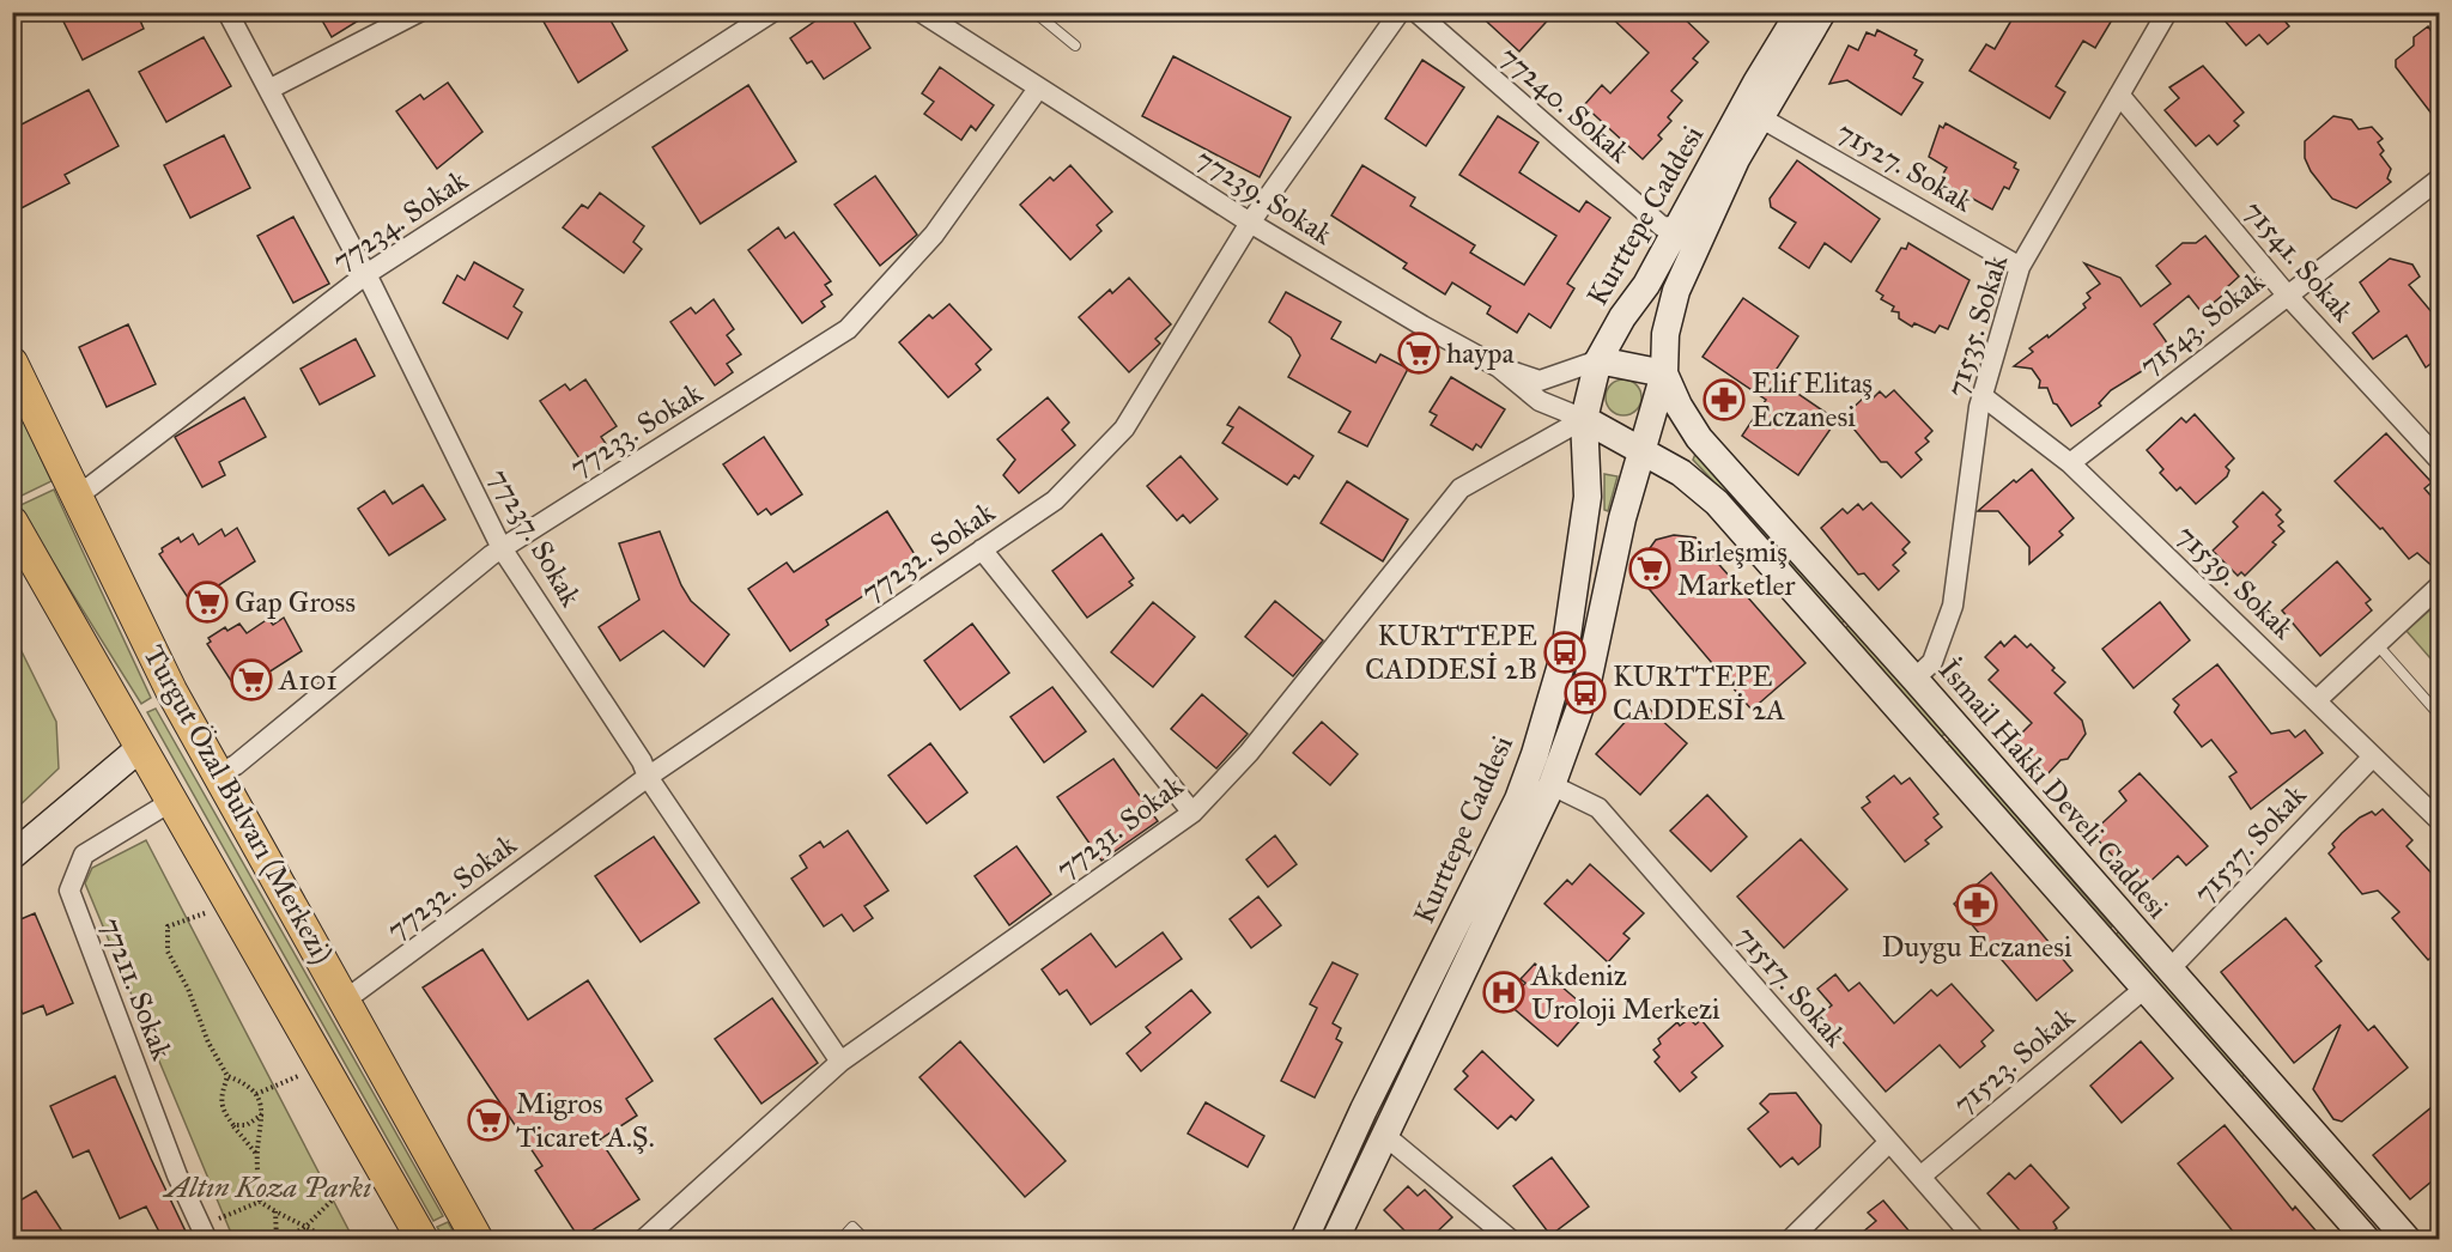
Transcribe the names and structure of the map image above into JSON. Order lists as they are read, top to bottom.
{
  "streets": {
    "main road": ["Kurttepe Caddesi", "İsmail Hakkı Develi Caddesi", "Turgut Özal Bulvarı (Merkezi)"],
    "street": [
      "77240. Sokak",
      "71527. Sokak",
      "77239. Sokak",
      "77234. Sokak",
      "71541. Sokak",
      "71543. Sokak",
      "71535. Sokak",
      "77233. Sokak",
      "77237. Sokak",
      "77232. Sokak",
      "71539. Sokak",
      "77231. Sokak",
      "71537. Sokak",
      "71517. Sokak",
      "77211. Sokak",
      "71523. Sokak"
    ]
  },
  "crossings": [
    ["77240. Sokak", "Kurttepe Caddesi"],
    ["71527. Sokak", "Kurttepe Caddesi"],
    ["71527. Sokak", "71535. Sokak"],
    ["77239. Sokak", "Kurttepe Caddesi"],
    ["77239. Sokak", "77233. Sokak"],
    ["77239. Sokak", "77232. Sokak"],
    ["77239. Sokak", "77231. Sokak"],
    ["Kurttepe Caddesi", "İsmail Hakkı Develi Caddesi"],
    ["Kurttepe Caddesi", "77231. Sokak"],
    ["Kurttepe Caddesi", "71517. Sokak"],
    ["77234. Sokak", "77237. Sokak"],
    ["77234. Sokak", "Turgut Özal Bulvarı (Merkezi)"],
    ["71541. Sokak", "71543. Sokak"],
    ["71541. Sokak", "71535. Sokak"],
    ["71543. Sokak", "71539. Sokak"],
    ["71535. Sokak", "71539. Sokak"],
    ["71535. Sokak", "İsmail Hakkı Develi Caddesi"],
    ["77233. Sokak", "77237. Sokak"],
    ["77233. Sokak", "Turgut Özal Bulvarı (Merkezi)"],
    ["77237. Sokak", "77232. Sokak"],
    ["77237. Sokak", "77231. Sokak"],
    ["77232. Sokak", "Turgut Özal Bulvarı (Merkezi)"],
    ["71539. Sokak", "71537. Sokak"],
    ["İsmail Hakkı Develi Caddesi", "71537. Sokak"],
    ["Turgut Özal Bulvarı (Merkezi)", "77211. Sokak"],
    ["71517. Sokak", "71523. Sokak"]
  ],
  "parks": ["Altın Koza Parkı"],
  "places": {
    "supermarket": [
      "haypa",
      "Birleşmiş Marketler",
      "Gap Gross",
      "A101",
      "Migros Ticaret A.Ş."
    ],
    "pharmacy": ["Elif Elitaş Eczanesi", "Duygu Eczanesi"],
    "bus stop": ["KURTTEPE CADDESİ 2B", "KURTTEPE CADDESİ 2A"],
    "hospital": ["Akdeniz Uroloji Merkezi"]
  }
}
